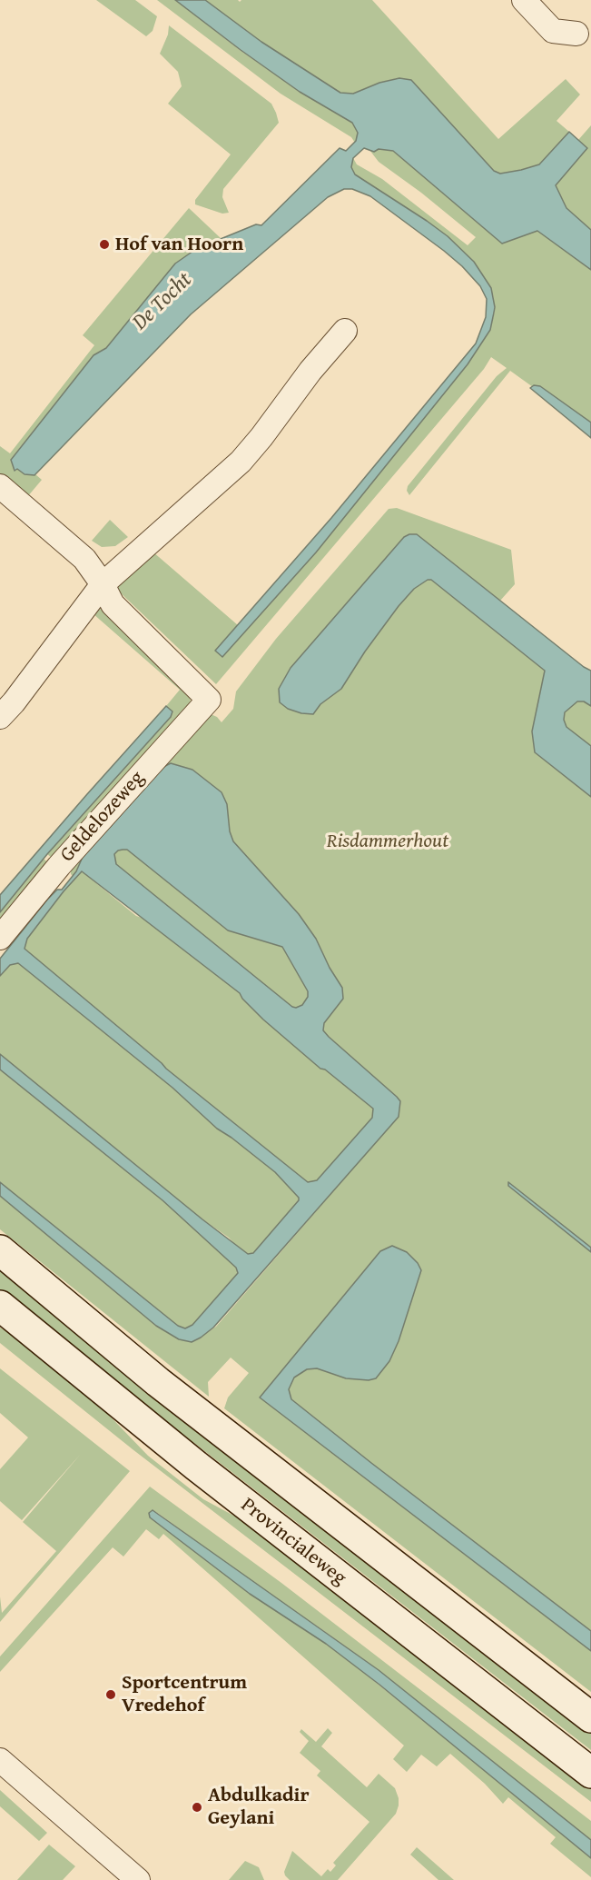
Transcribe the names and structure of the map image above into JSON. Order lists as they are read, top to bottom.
{
  "streets": {
    "main road": ["Provincialeweg"],
    "street": ["Geldelozeweg"]
  },
  "water": ["De Tocht"],
  "parks": ["Risdammerhout"],
  "places": ["Hof van Hoorn", "Sportcentrum Vredehof", "Abdulkadir Geylani"]
}
